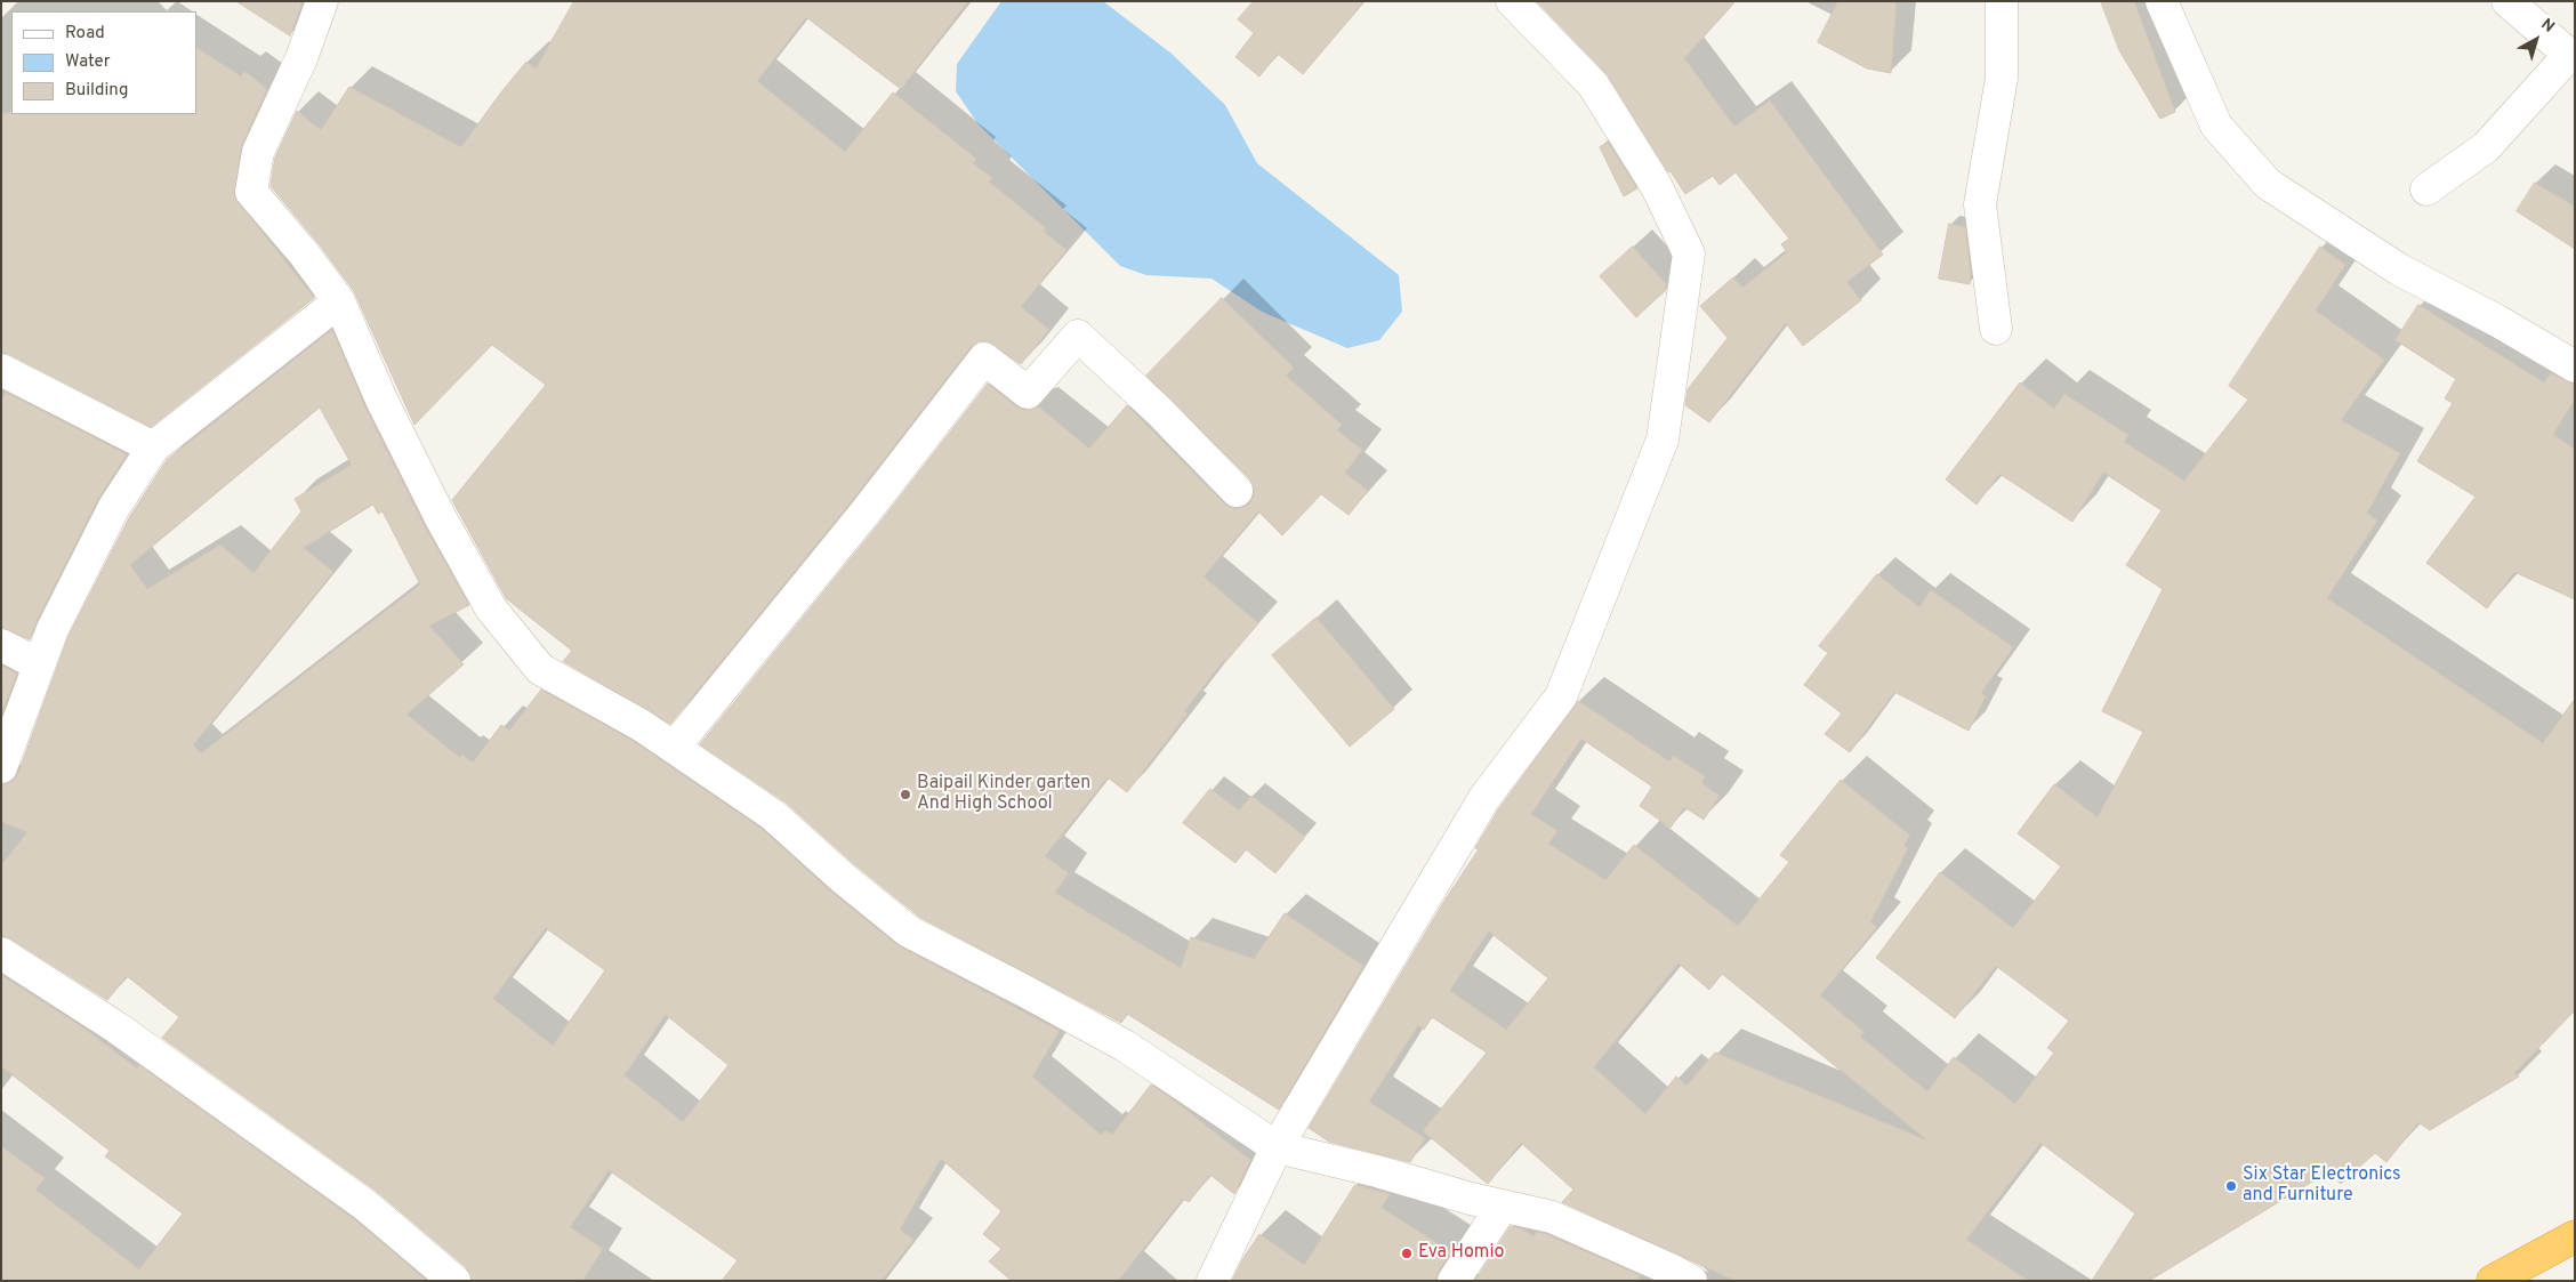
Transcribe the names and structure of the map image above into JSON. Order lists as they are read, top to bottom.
{
  "places": ["Baipail Kinder garten And High School", "Six Star Electronics and Furniture", "Eva Homio"],
  "legend": ["Road", "Water", "Building"],
  "north": "top right"
}
